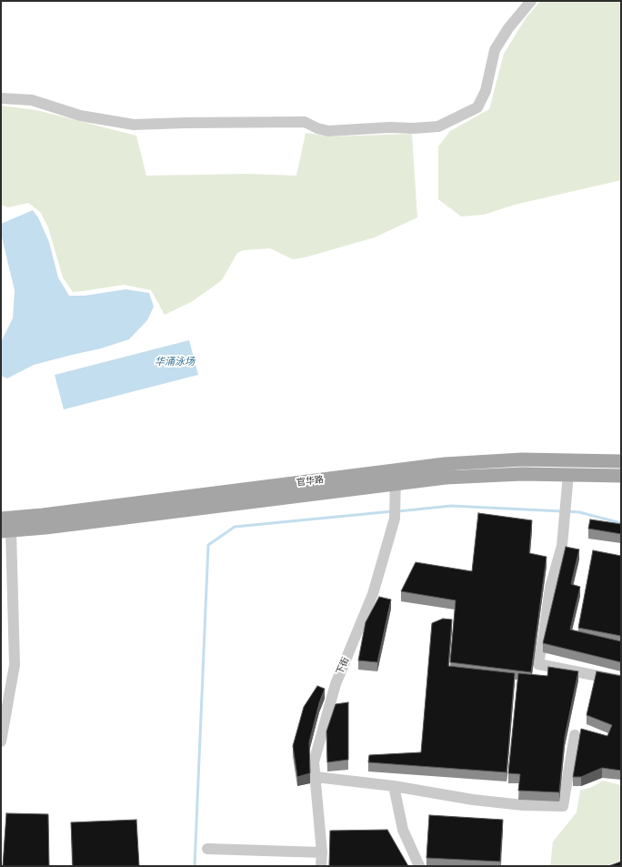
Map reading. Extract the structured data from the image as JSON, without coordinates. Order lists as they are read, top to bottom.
{
  "streets": {
    "main road": ["官华路"],
    "street": ["下街"]
  },
  "crossings": [
    ["官华路", "下街"]
  ],
  "water": ["华涌泳场"]
}
